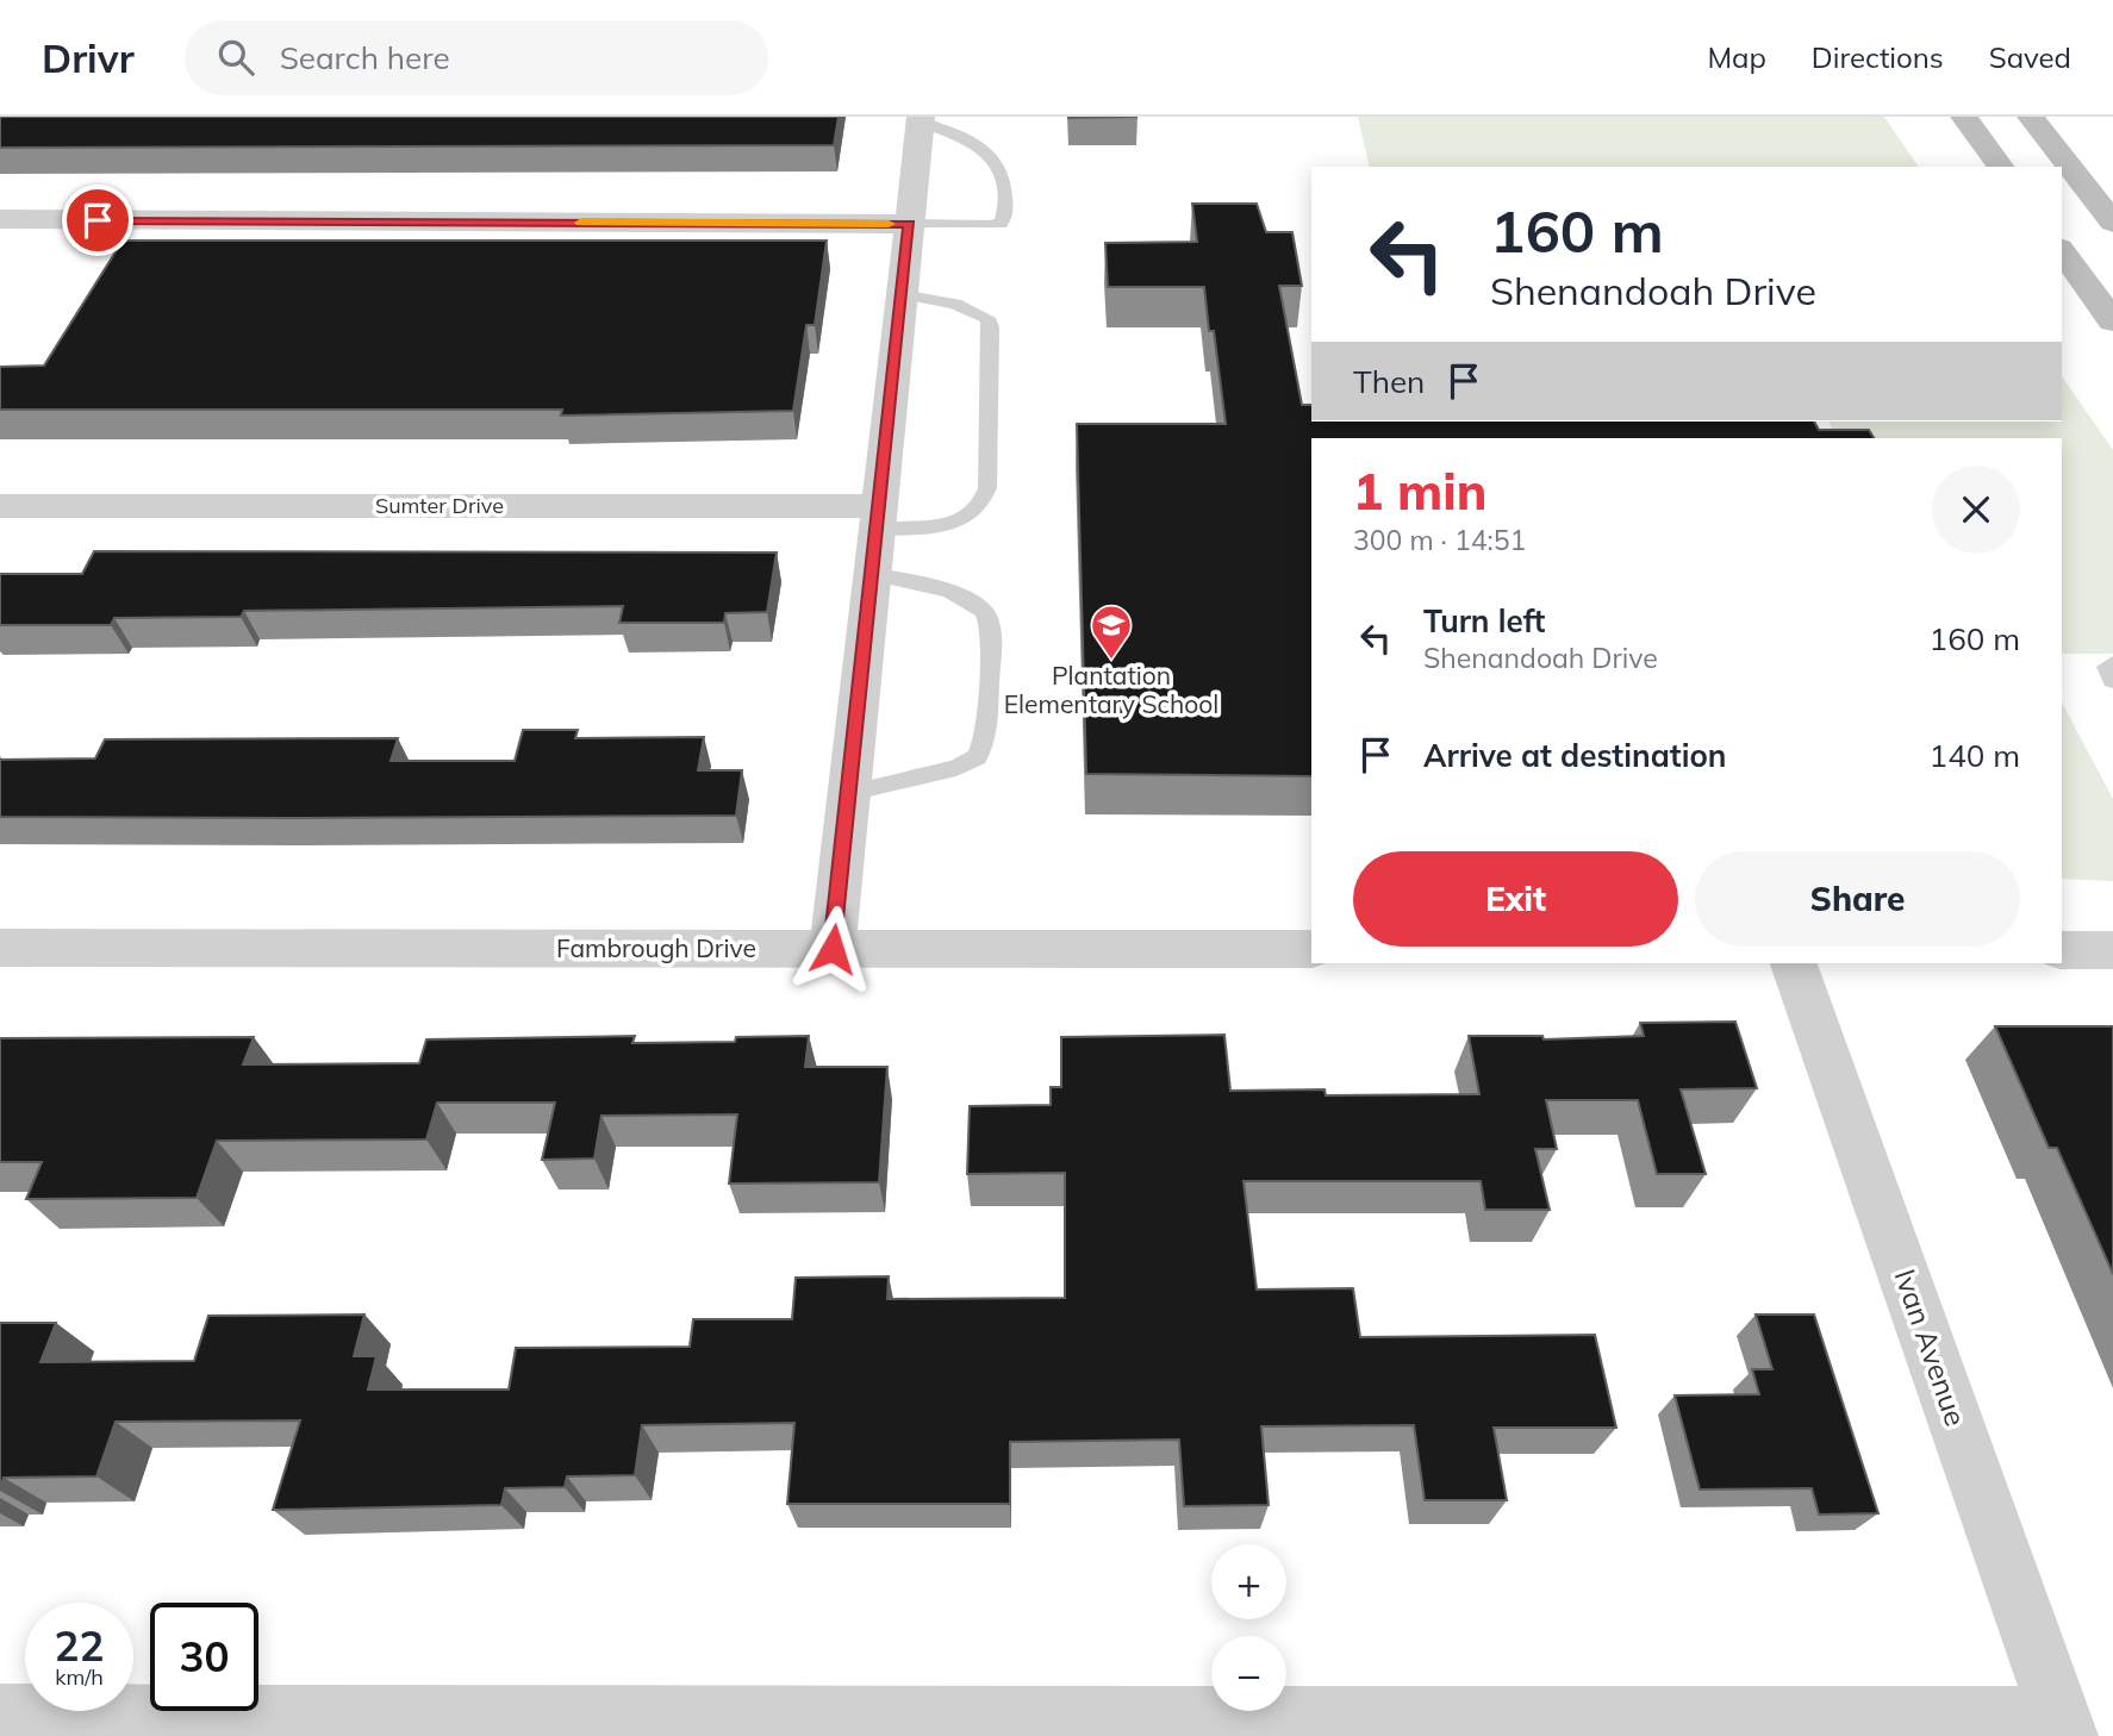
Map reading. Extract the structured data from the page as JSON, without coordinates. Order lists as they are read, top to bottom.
{
  "streets": {
    "street": ["Sumter Drive", "Fambrough Drive", "Ivan Avenue"]
  },
  "places": {
    "school or university": ["Plantation Elementary School"]
  },
  "page": {
    "header": "Drivr",
    "search": "Search here",
    "nav": ["Map", "Directions", "Saved"],
    "turn": ["160 m", "Shenandoah Drive"],
    "then": "Then",
    "heading": ["1 min", "300 m · 14:51"],
    "list": [
      {
        "name": "Turn left",
        "note": "Shenandoah Drive",
        "value": "160 m"
      },
      {
        "name": "Arrive at destination",
        "value": "140 m"
      }
    ],
    "buttons": ["Exit", "Share"],
    "map_buttons": ["+", "−"],
    "speed": "22 km/h",
    "limit": "30"
  }
}
